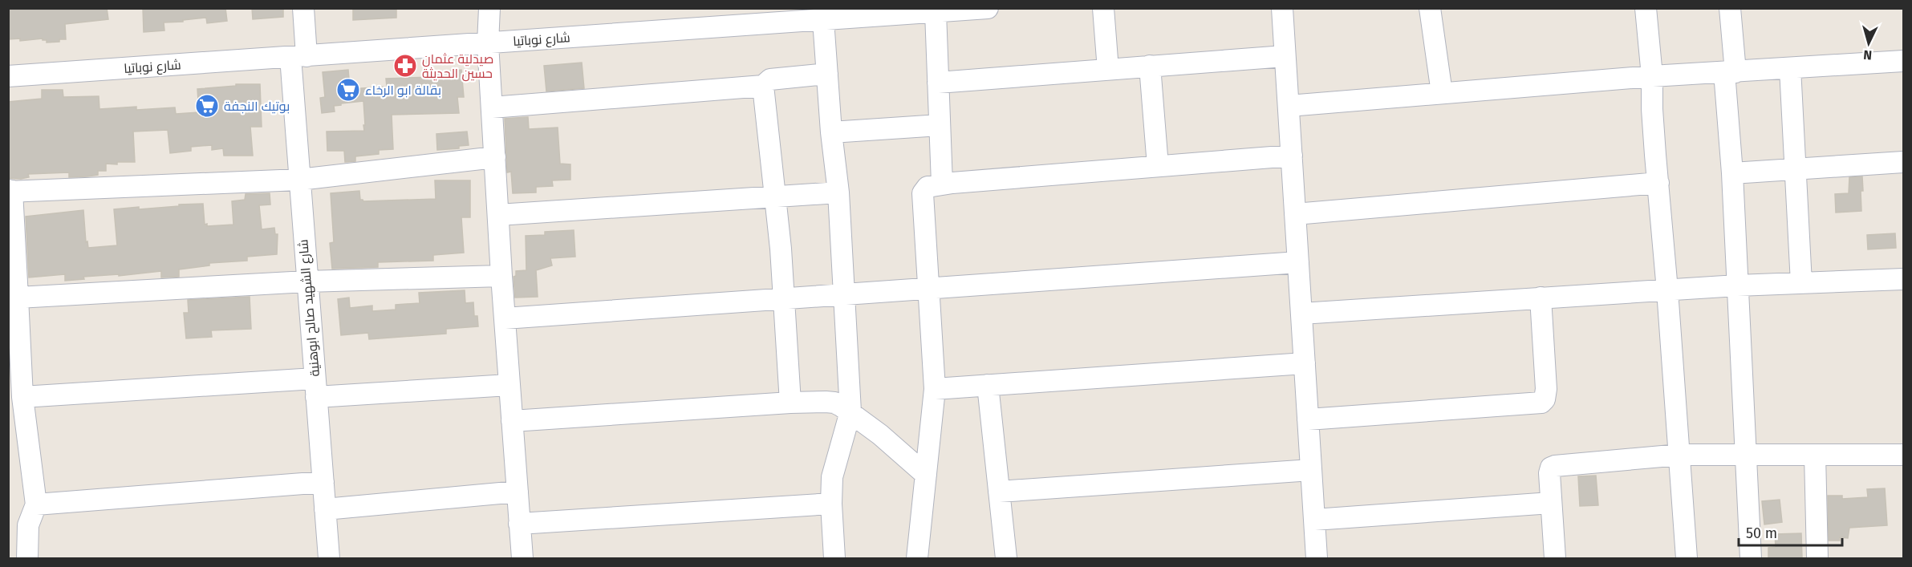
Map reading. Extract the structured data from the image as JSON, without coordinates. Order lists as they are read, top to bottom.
{
  "streets": {
    "street": ["شارع نوباتيا", "شارع الشهيد صالح ابوهنية"]
  },
  "crossings": [
    ["شارع نوباتيا", "شارع الشهيد صالح ابوهنية"]
  ],
  "places": {
    "pharmacy": ["صيدلية عثمان حسين الحديثة"],
    "supermarket": ["بقالة ابو الرخاء", "بوتيك النجفة"]
  },
  "scale_bar": "50 m",
  "north": "bottom"
}
